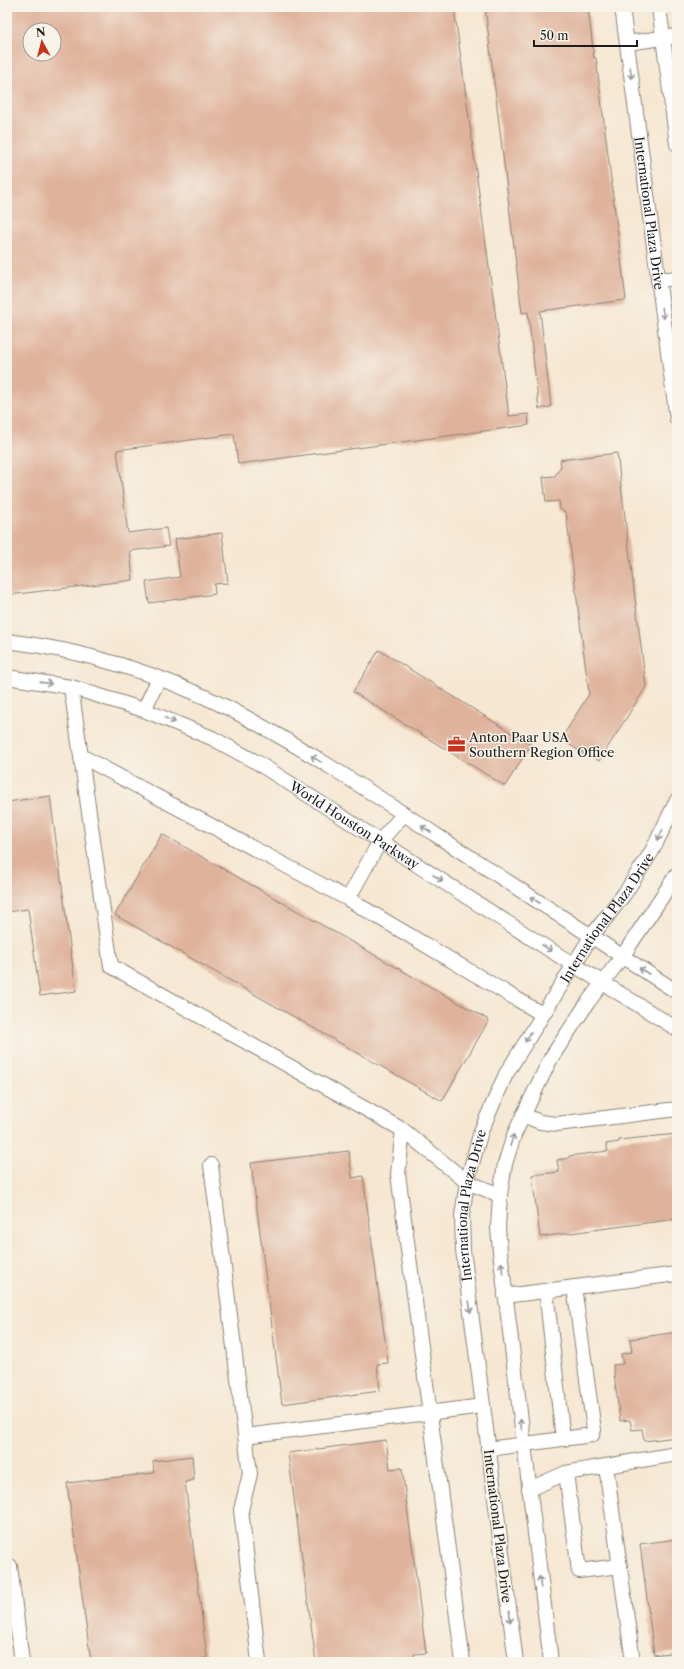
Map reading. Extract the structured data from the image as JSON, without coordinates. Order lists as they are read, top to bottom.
{
  "streets": {
    "street": ["International Plaza Drive", "World Houston Parkway"]
  },
  "crossings": [
    ["International Plaza Drive", "World Houston Parkway"]
  ],
  "places": {
    "office": ["Anton Paar USA Southern Region Office"]
  },
  "scale_bar": "50 m",
  "north": "top"
}
